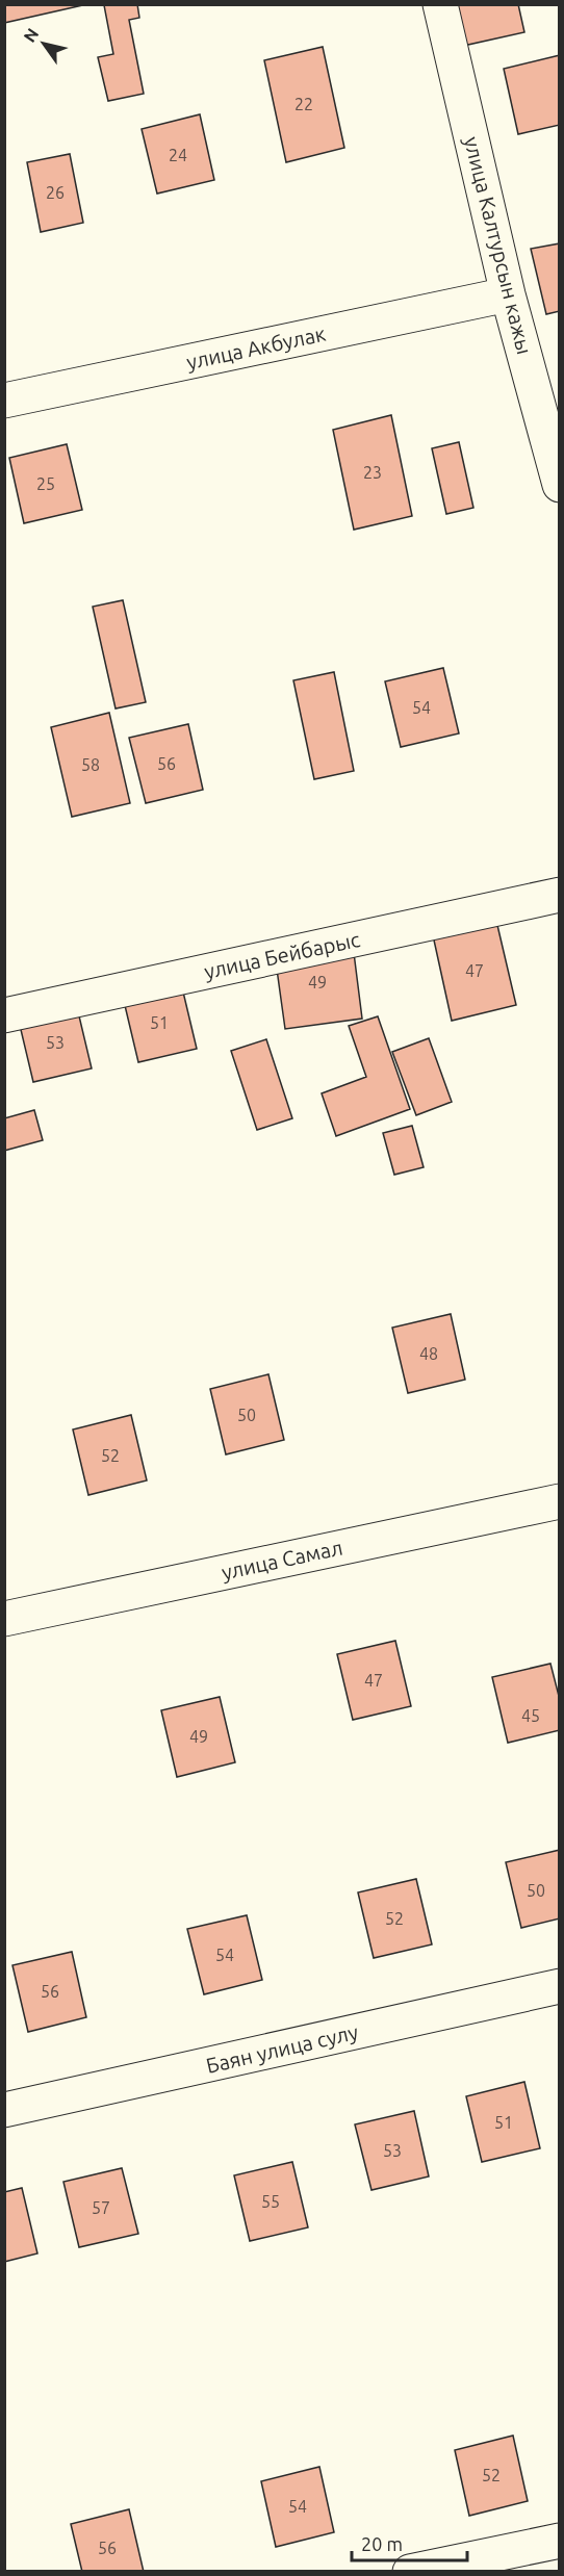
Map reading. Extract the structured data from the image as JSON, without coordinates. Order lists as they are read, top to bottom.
{
  "streets": {
    "street": [
      "улица Калтурсын кажы",
      "улица Акбулак",
      "улица Бейбарыс",
      "улица Самал",
      "Баян улица сулу"
    ]
  },
  "crossings": [
    ["улица Калтурсын кажы", "улица Акбулак"]
  ],
  "house_numbers": [
    "22",
    "24",
    "26",
    "23",
    "25",
    "54",
    "56",
    "58",
    "47",
    "49",
    "51",
    "53",
    "48",
    "50",
    "52",
    "47",
    "45",
    "49",
    "50",
    "52",
    "54",
    "56",
    "51",
    "53",
    "55",
    "57",
    "52",
    "54",
    "56"
  ],
  "scale_bar": "20 m",
  "north": "top left"
}
